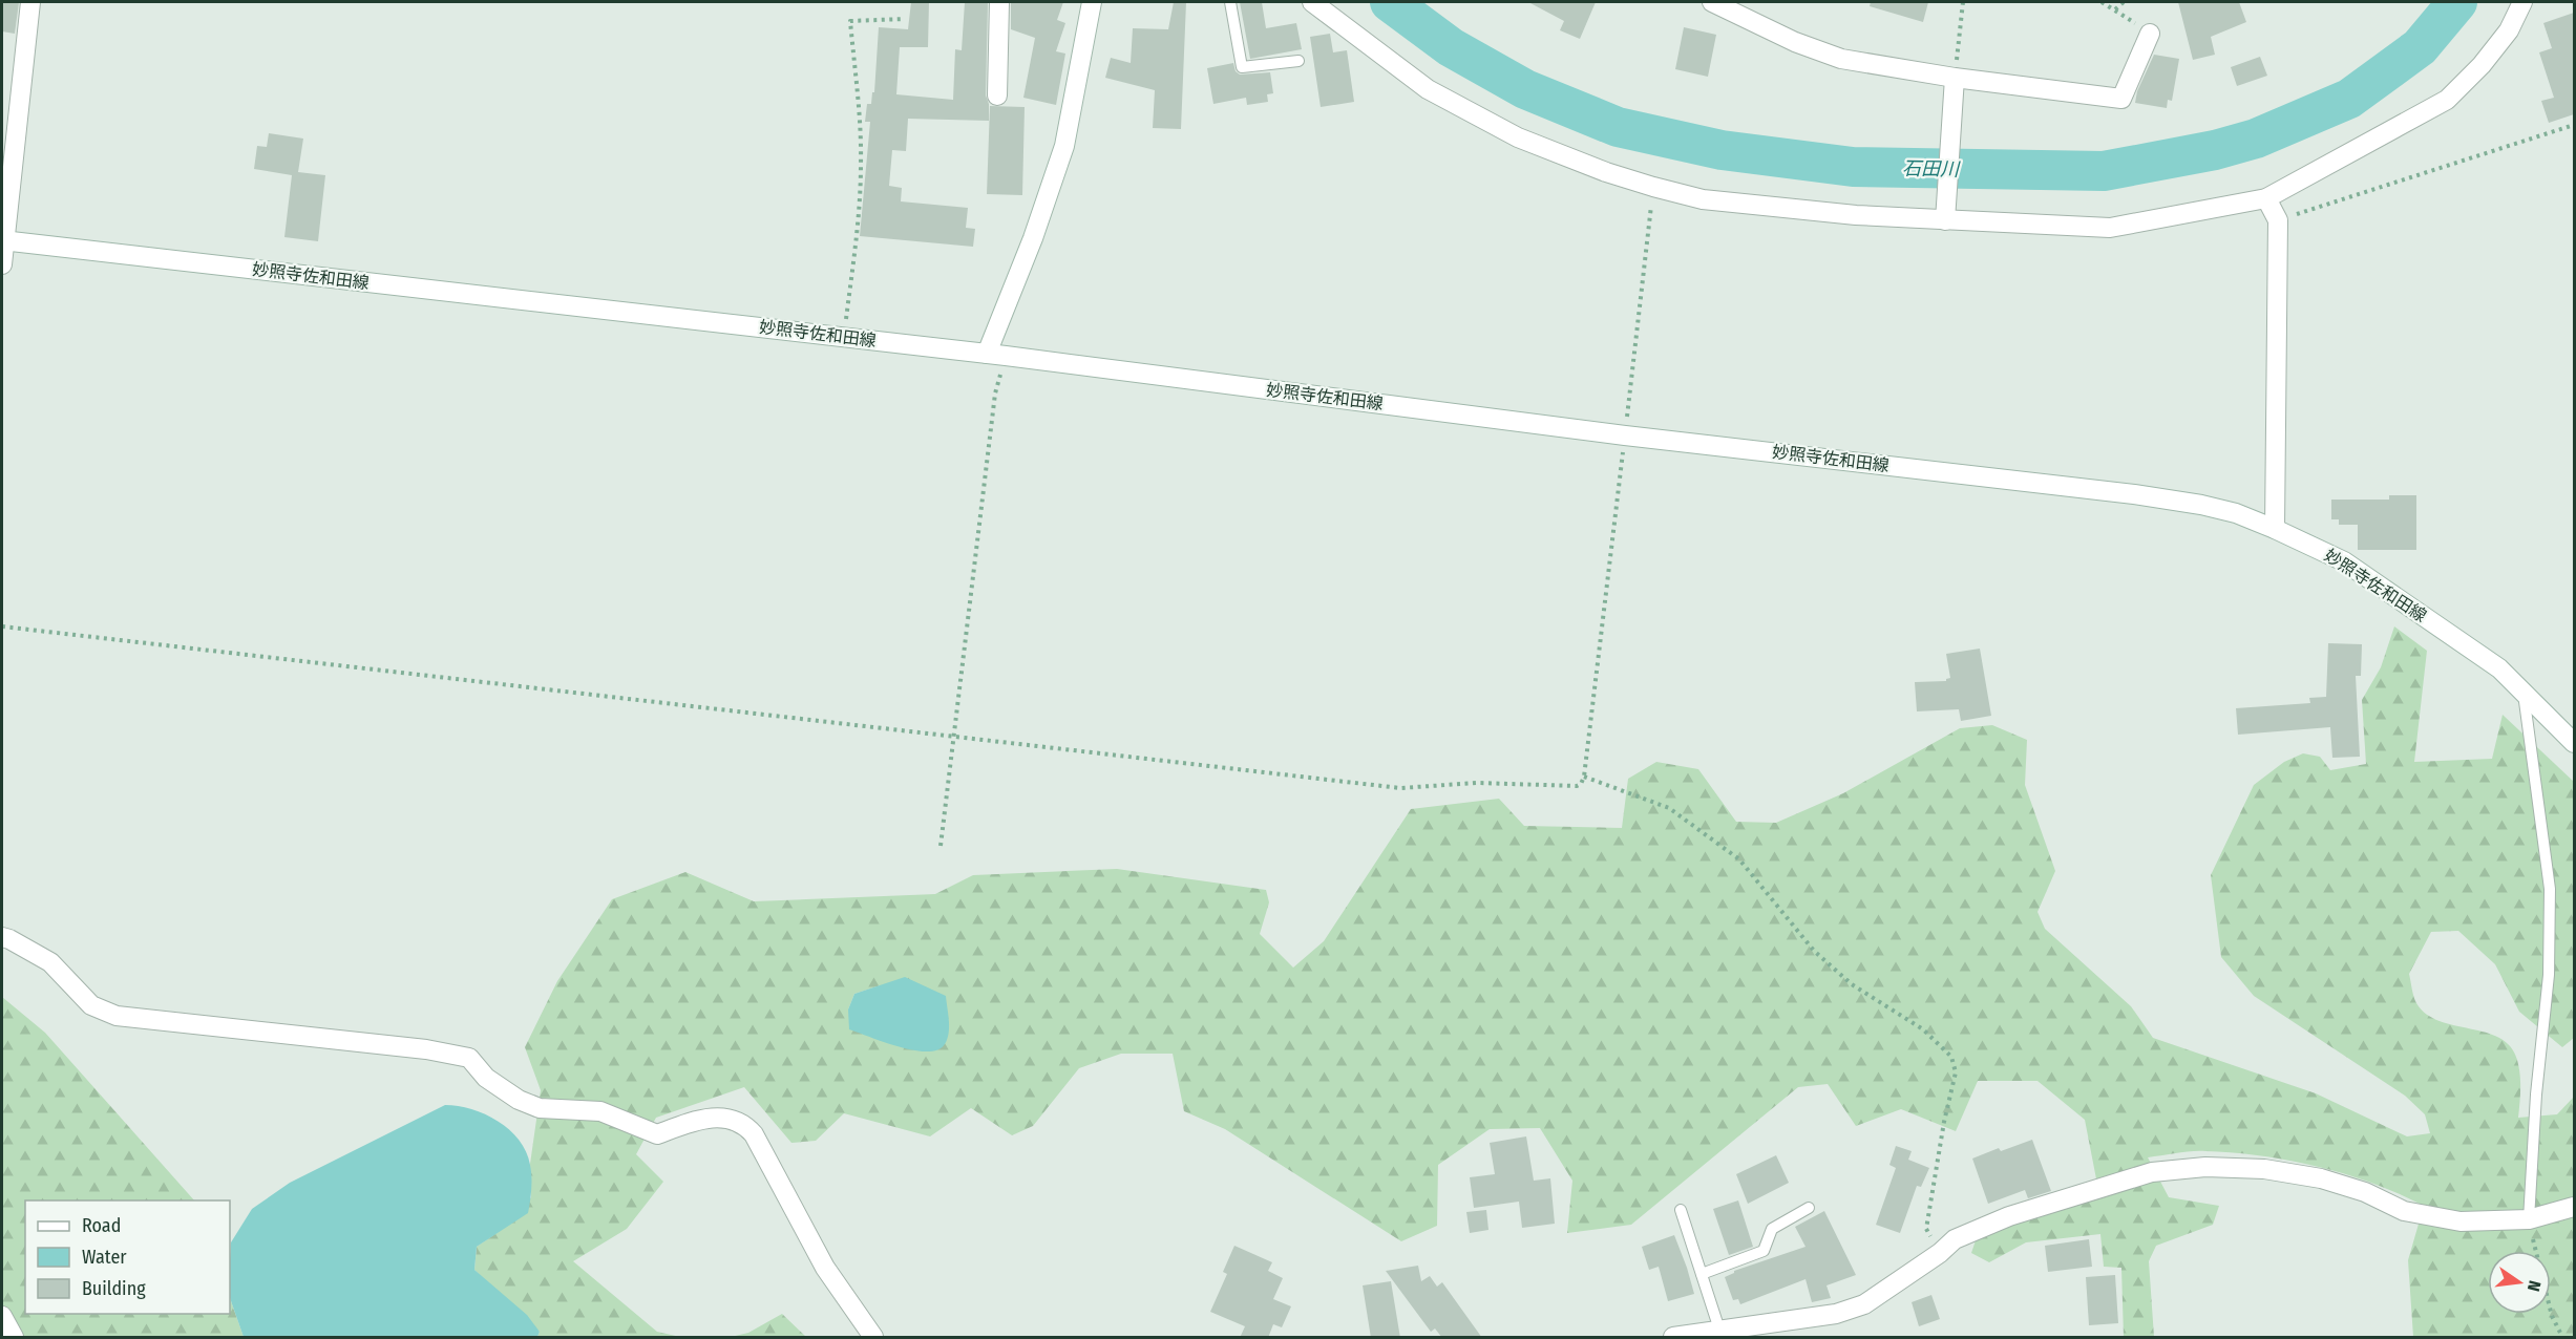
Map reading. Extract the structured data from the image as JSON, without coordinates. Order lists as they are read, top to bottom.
{
  "streets": {
    "street": ["妙照寺佐和田線"]
  },
  "water": ["石田川"],
  "legend": ["Road", "Water", "Building"],
  "north": "right"
}
